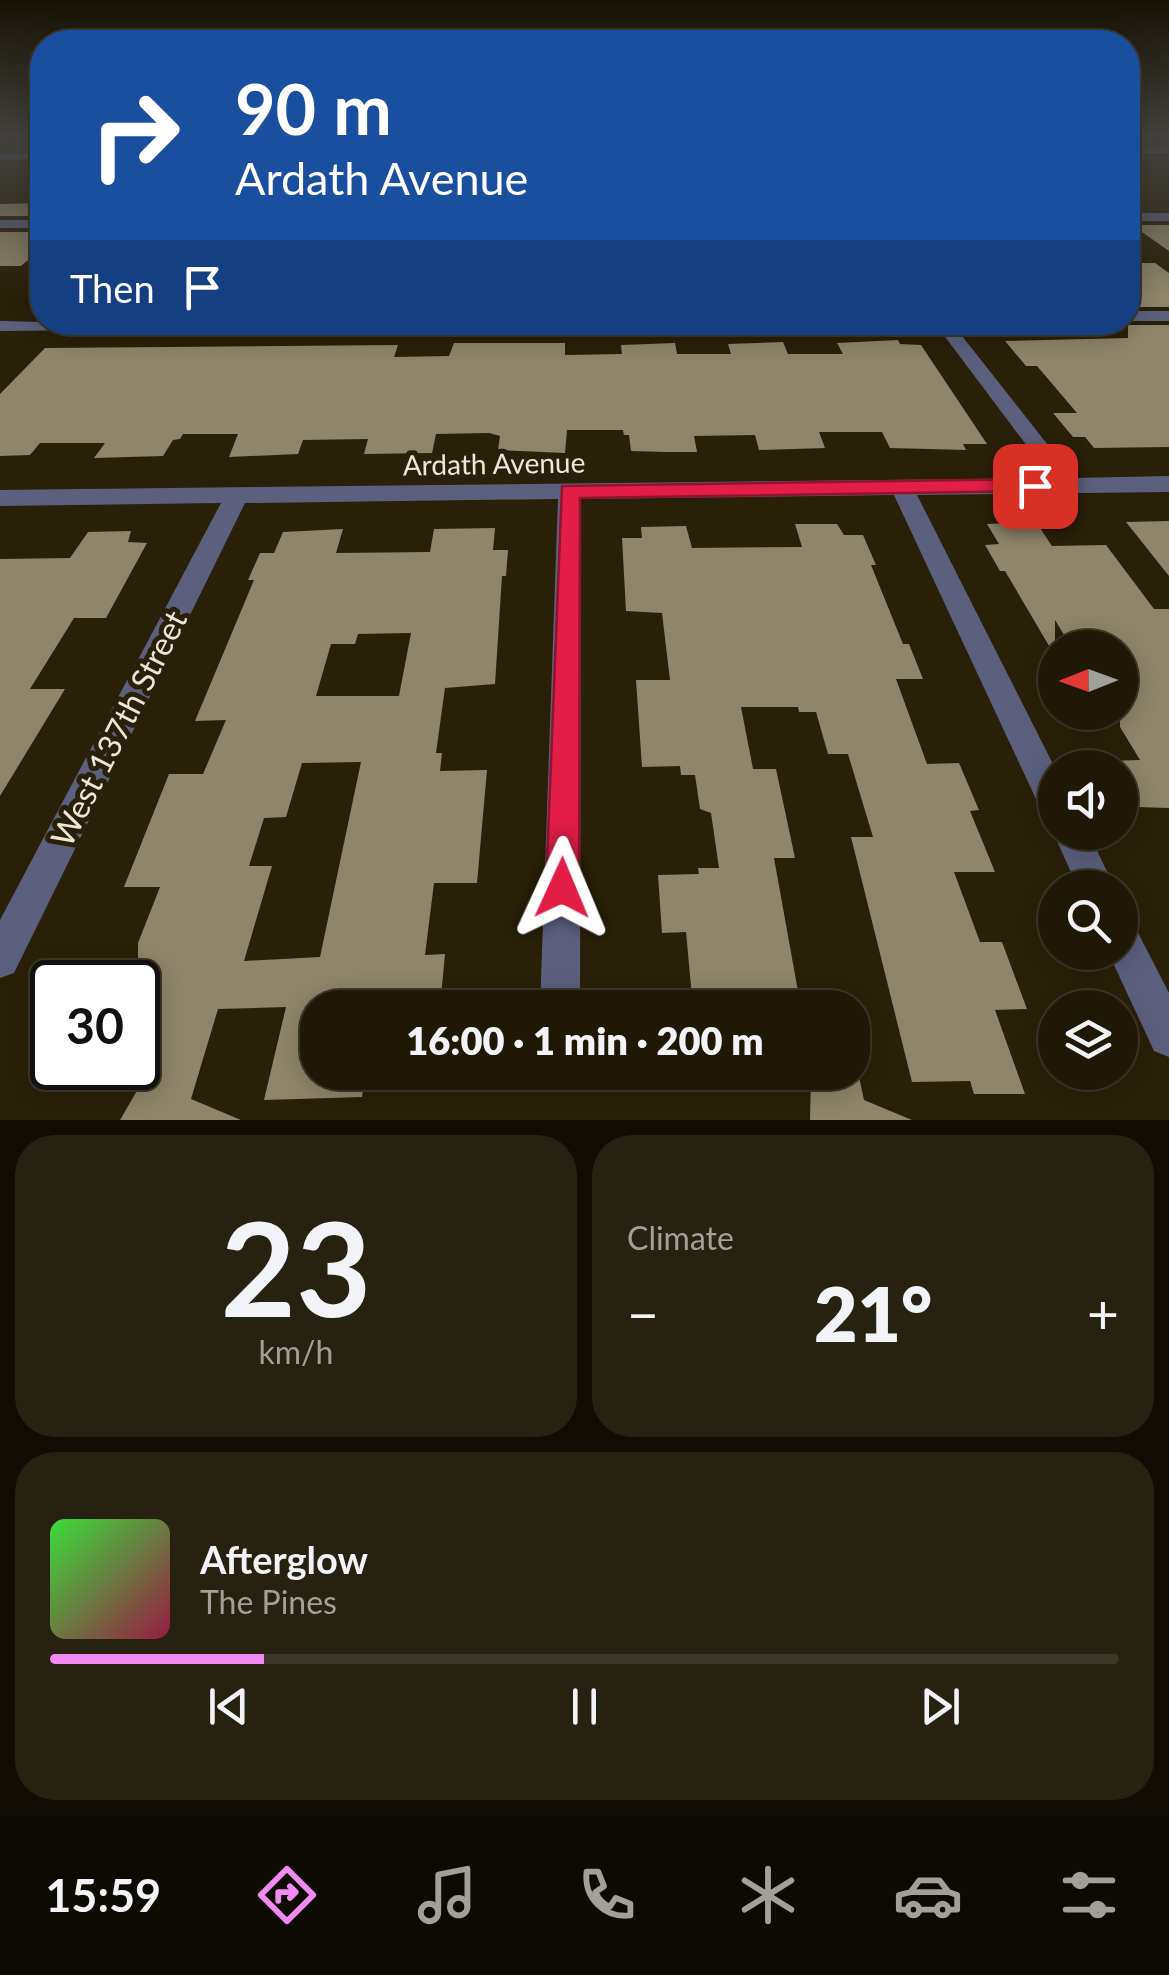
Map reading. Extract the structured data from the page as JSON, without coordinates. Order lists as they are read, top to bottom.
{
  "streets": {
    "street": ["Ardath Avenue", "West 137th Street"]
  },
  "crossings": [
    ["Ardath Avenue", "West 137th Street"]
  ],
  "north": "left",
  "page": {
    "turn": ["90 m", "Ardath Avenue"],
    "then": "Then",
    "limit": "30",
    "trip": "16:00 · 1 min · 200 m",
    "tile": [
      ["23", "km/h"],
      "Climate"
    ],
    "heat": ["−", "21°", "+"],
    "song": ["Afterglow", "The Pines"],
    "tabs": "15:59"
  }
}
